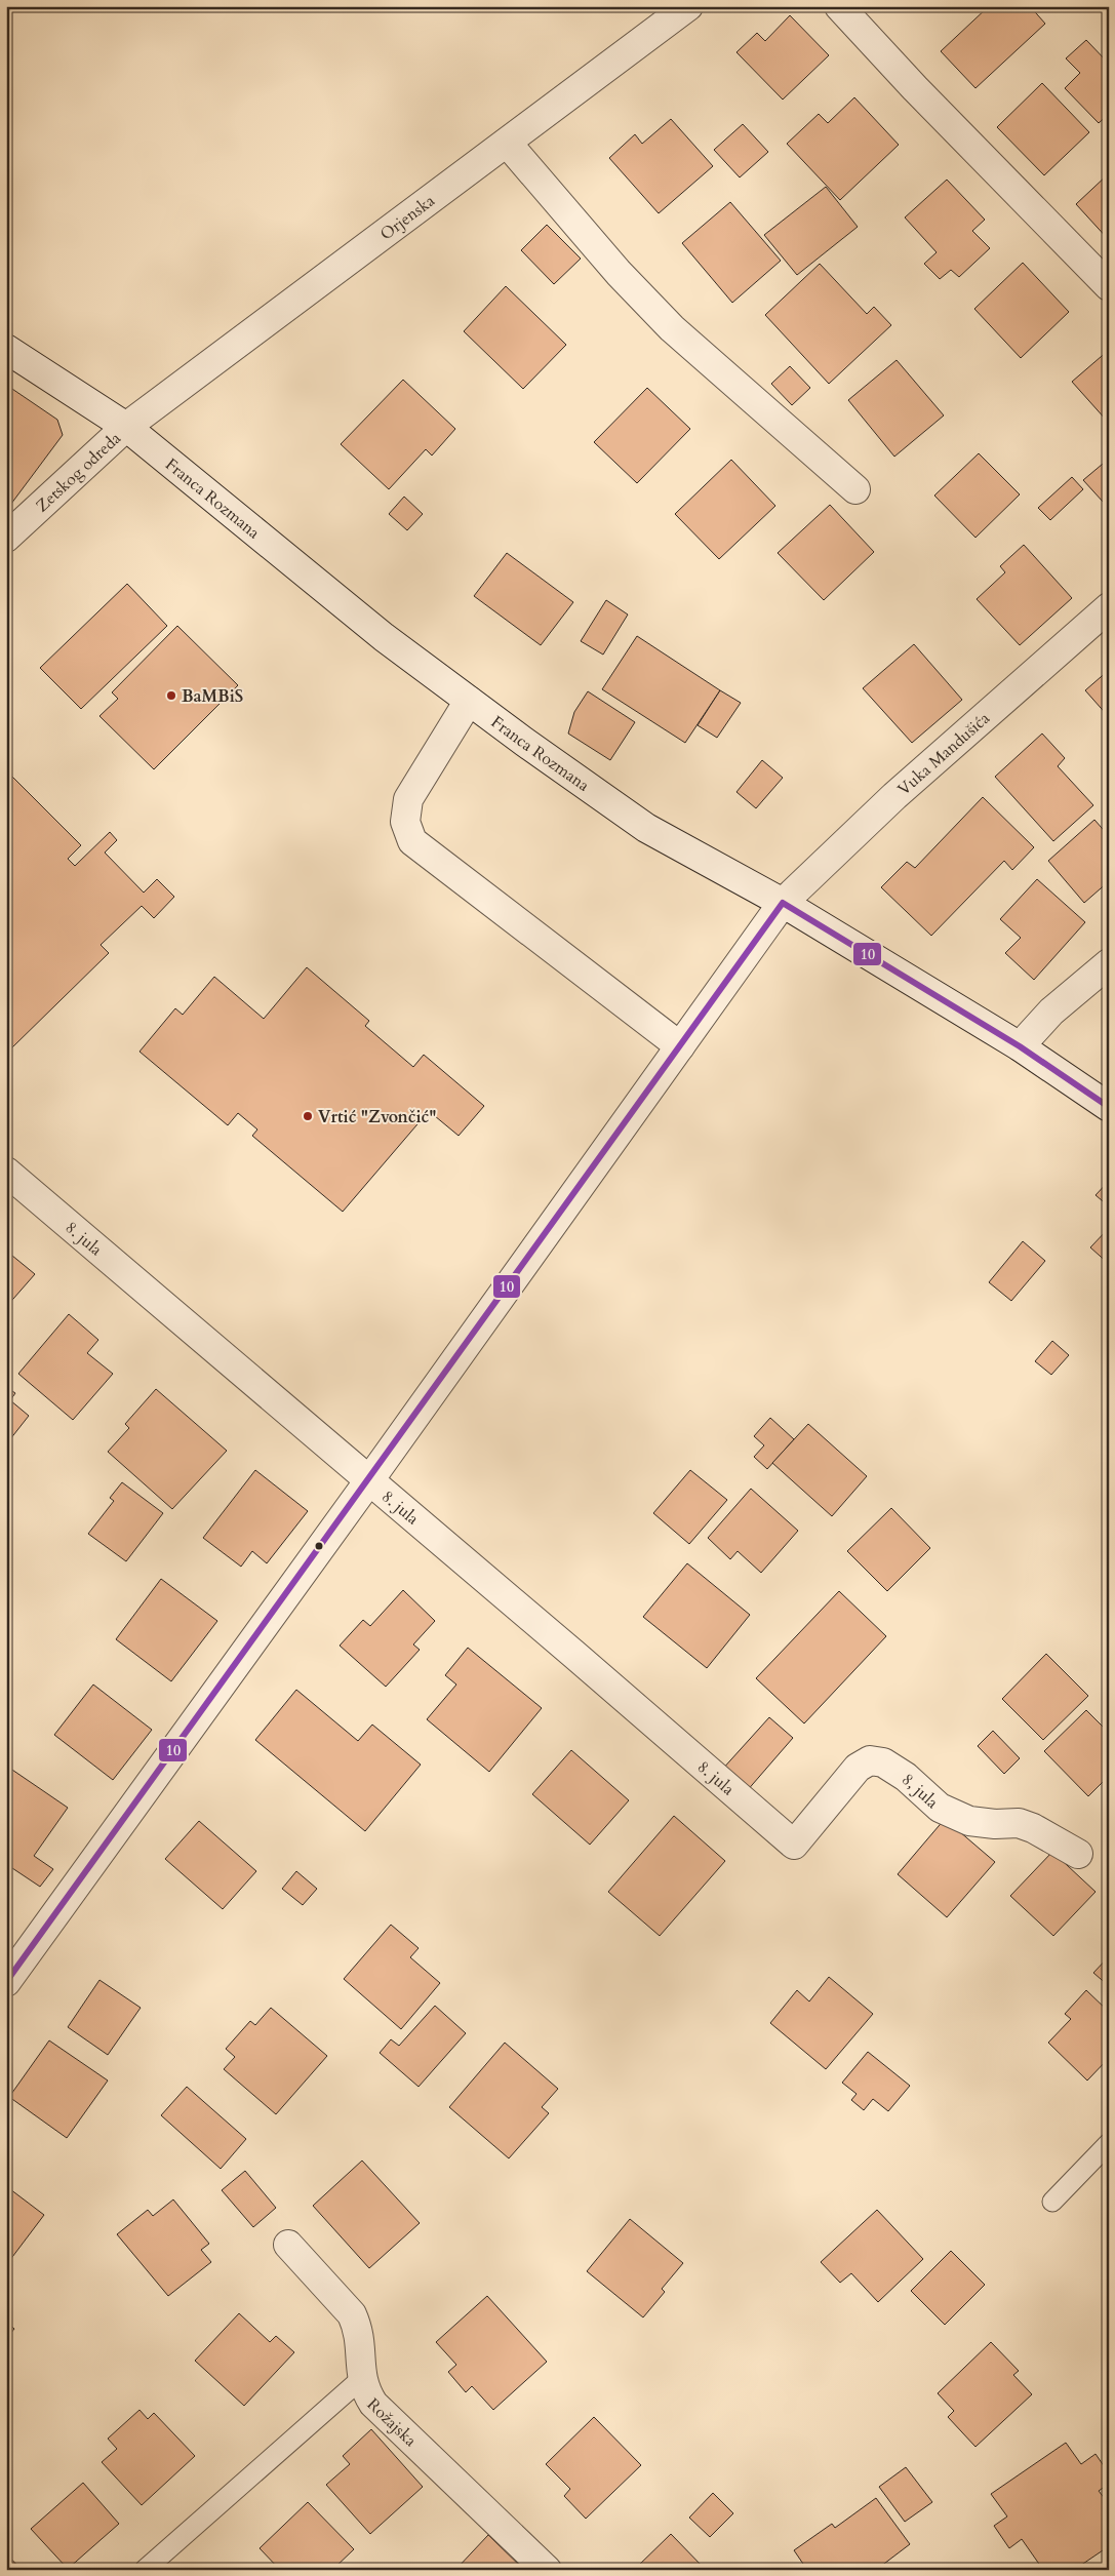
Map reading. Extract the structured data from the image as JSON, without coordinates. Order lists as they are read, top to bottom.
{
  "streets": {
    "street": [
      "Orjenska",
      "Zetskog odreda",
      "Franca Rozmana",
      "Vuka Mandušića",
      "8. jula",
      "8, jula",
      "Rožajska"
    ]
  },
  "crossings": [
    ["Orjenska", "Zetskog odreda"],
    ["Orjenska", "Franca Rozmana"],
    ["Zetskog odreda", "Franca Rozmana"],
    ["Franca Rozmana", "Vuka Mandušića"],
    ["Vuka Mandušića", "8. jula"],
    ["8. jula", "8, jula"]
  ],
  "places": ["BaMBiS", "Vrtić \"Zvončić\""],
  "lines": ["transit line 10"]
}
